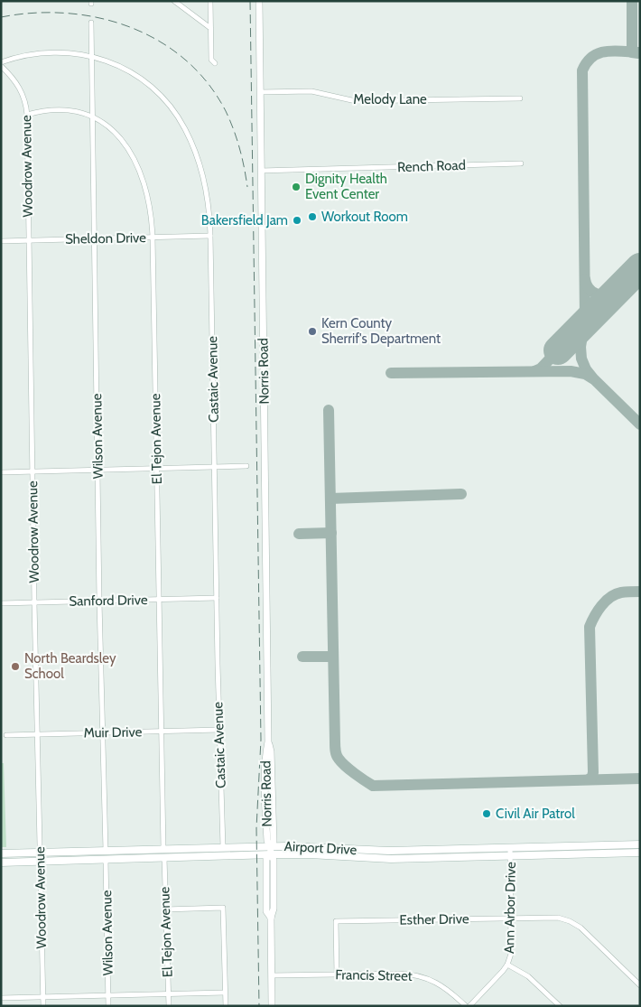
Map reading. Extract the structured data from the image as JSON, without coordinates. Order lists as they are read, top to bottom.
{
  "streets": {
    "main road": ["Airport Drive"],
    "street": [
      "Melody Lane",
      "Woodrow Avenue",
      "Rench Road",
      "Sheldon Drive",
      "Norris Road",
      "Castaic Avenue",
      "Wilson Avenue",
      "El Tejon Avenue",
      "Sanford Drive",
      "Muir Drive",
      "Ann Arbor Drive",
      "Esther Drive",
      "Francis Street"
    ]
  },
  "crossings": [
    ["Melody Lane", "Norris Road"],
    ["Woodrow Avenue", "Sheldon Drive"],
    ["Woodrow Avenue", "El Tejon Avenue"],
    ["Woodrow Avenue", "Sanford Drive"],
    ["Woodrow Avenue", "Muir Drive"],
    ["Woodrow Avenue", "Airport Drive"],
    ["Rench Road", "Norris Road"],
    ["Sheldon Drive", "Castaic Avenue"],
    ["Sheldon Drive", "Wilson Avenue"],
    ["Sheldon Drive", "El Tejon Avenue"],
    ["Norris Road", "Airport Drive"],
    ["Norris Road", "Francis Street"],
    ["Castaic Avenue", "Wilson Avenue"],
    ["Castaic Avenue", "Sanford Drive"],
    ["Castaic Avenue", "Muir Drive"],
    ["Castaic Avenue", "Airport Drive"],
    ["Wilson Avenue", "El Tejon Avenue"],
    ["Wilson Avenue", "Sanford Drive"],
    ["Wilson Avenue", "Muir Drive"],
    ["Wilson Avenue", "Airport Drive"],
    ["El Tejon Avenue", "Sanford Drive"],
    ["El Tejon Avenue", "Muir Drive"],
    ["El Tejon Avenue", "Airport Drive"],
    ["Airport Drive", "Ann Arbor Drive"],
    ["Ann Arbor Drive", "Esther Drive"],
    ["Esther Drive", "Francis Street"]
  ],
  "places": [
    "Dignity Health Event Center",
    "Workout Room",
    "Bakersfield Jam",
    "Kern County Sherrif's Department",
    "North Beardsley School",
    "Civil Air Patrol"
  ]
}
